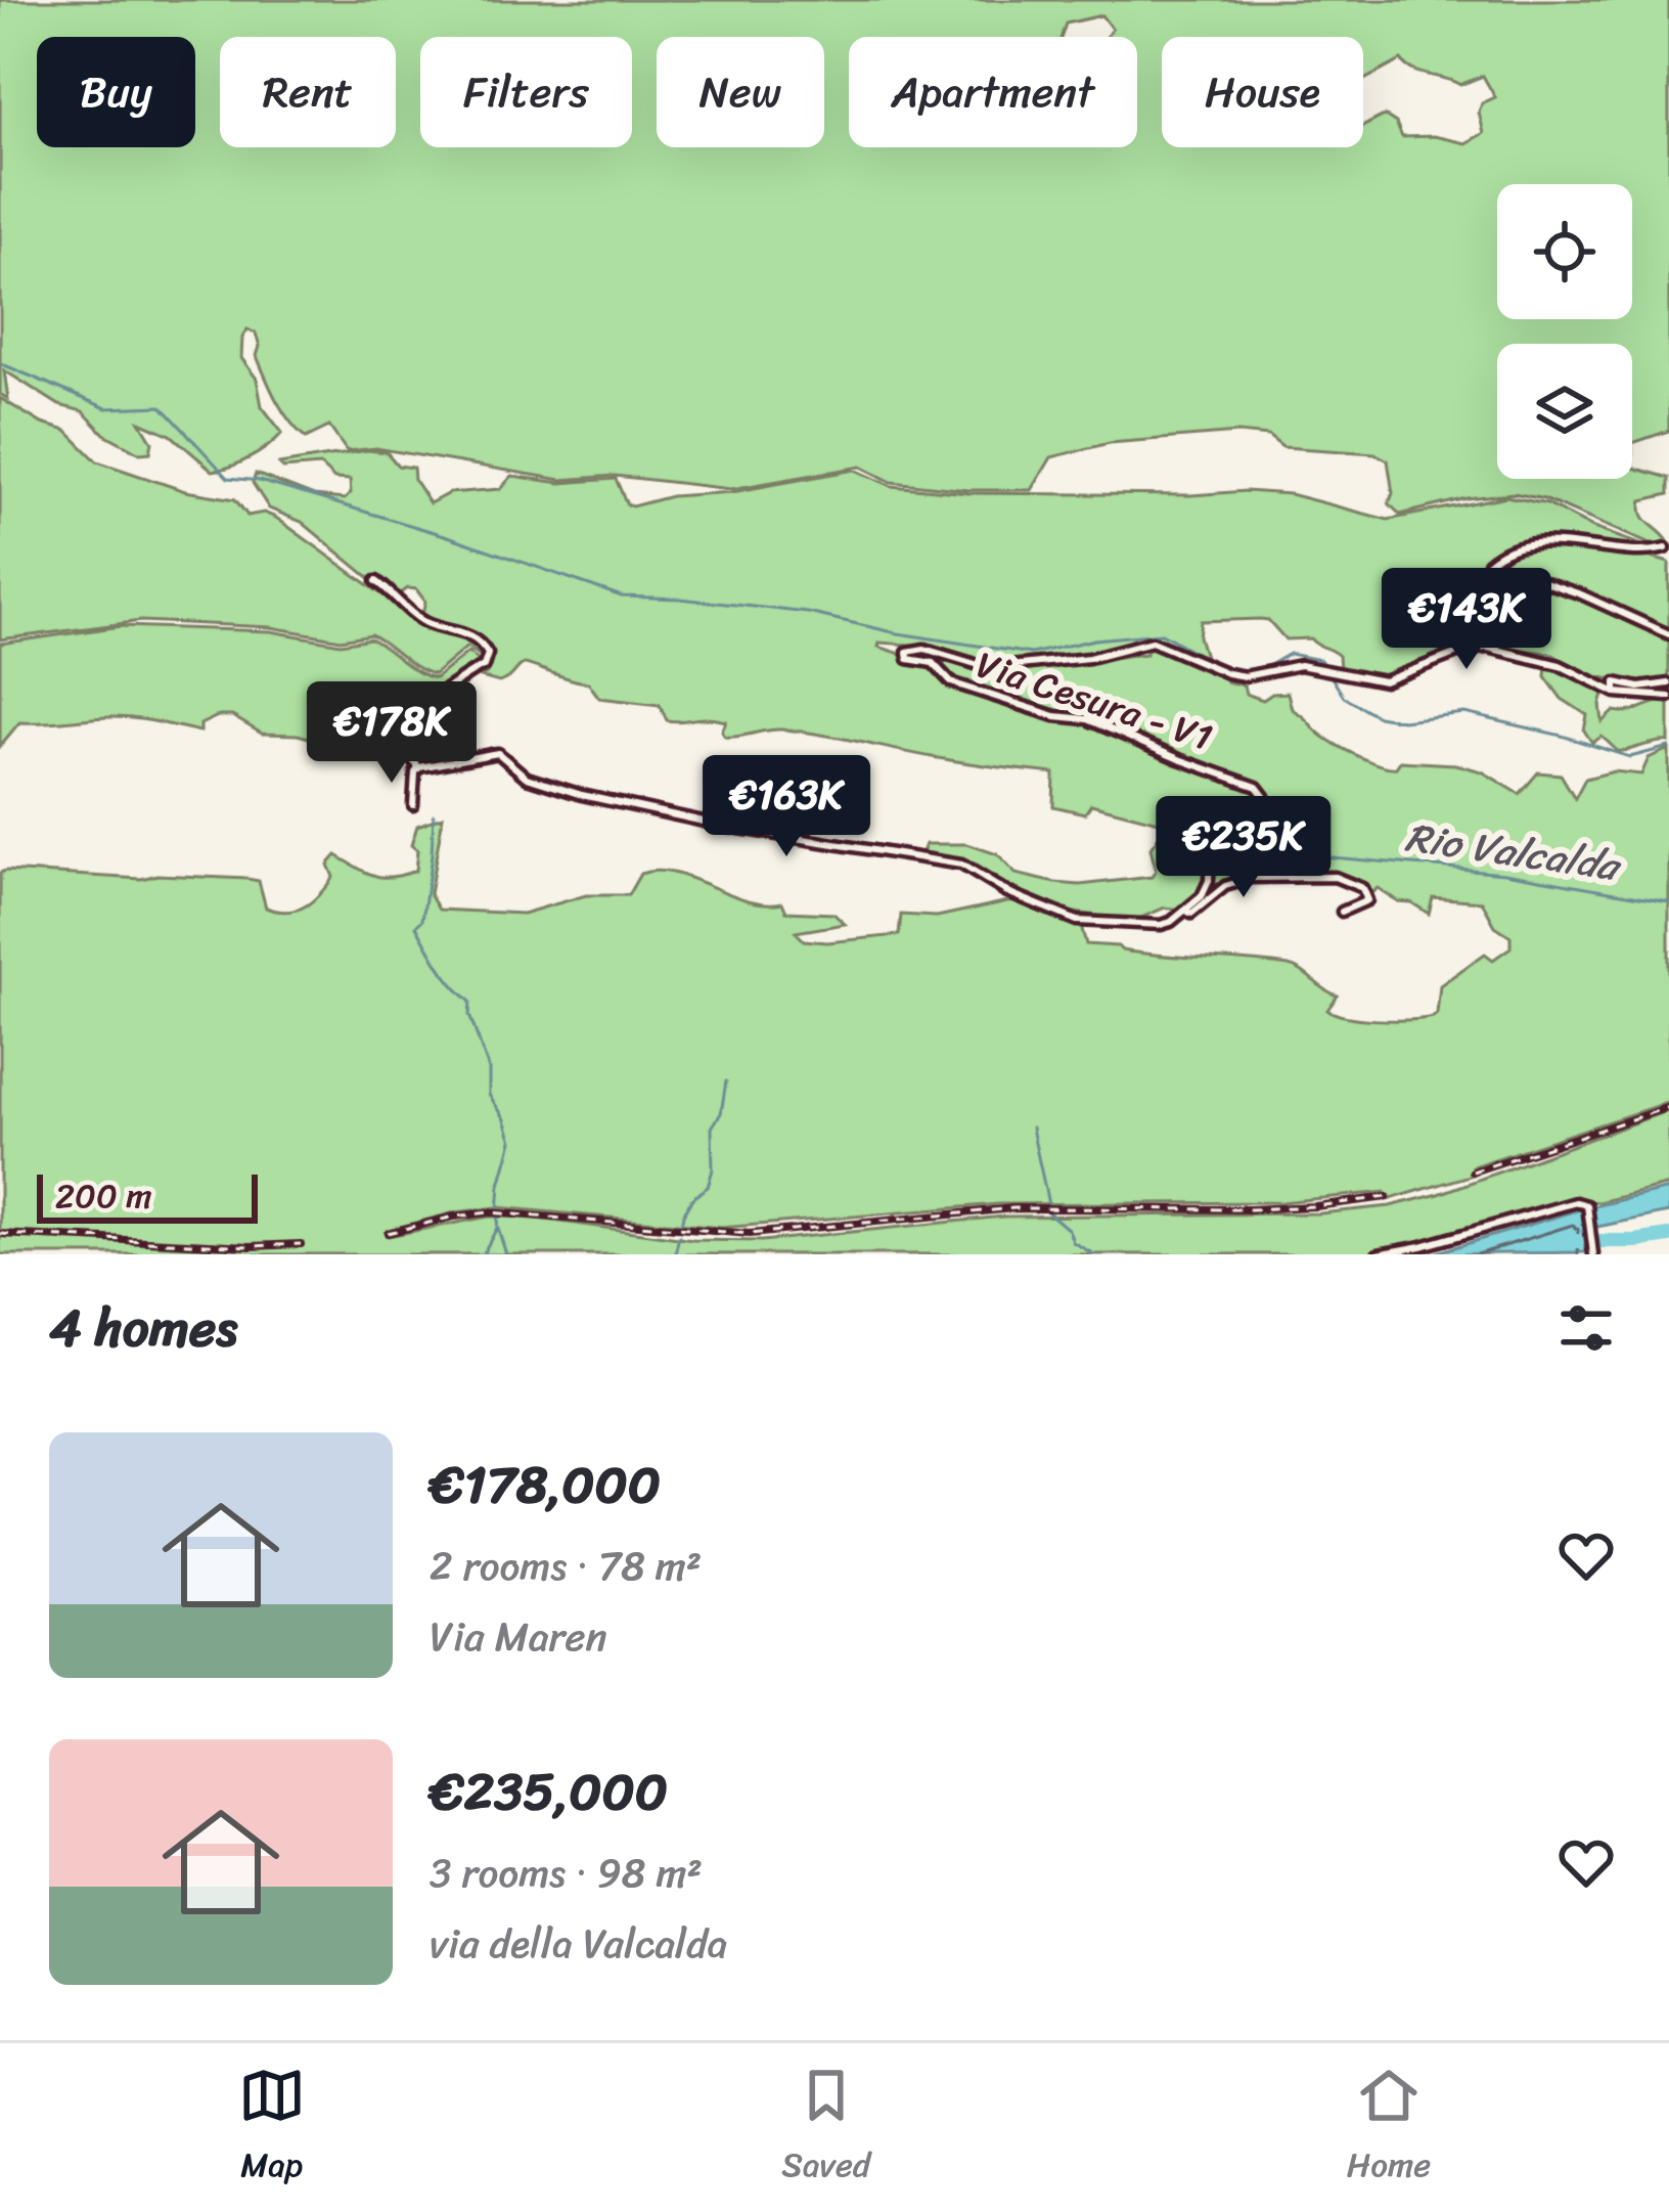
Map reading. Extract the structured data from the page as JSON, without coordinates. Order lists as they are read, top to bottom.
{
  "streets": {
    "street": ["Via Cesura - V1"]
  },
  "water": ["Rio Valcalda"],
  "scale_bar": "200 m",
  "page": {
    "chip": [
      "Buy",
      "Rent",
      "Filters",
      "New",
      "Apartment",
      "House"
    ],
    "price": [
      "€143K",
      "€178K",
      "€163K",
      "€235K"
    ],
    "scale": "200 m",
    "heading": "4 homes",
    "list": [
      {
        "name": "€178,000",
        "note": "2 rooms · 78 m² · Via Maren"
      },
      {
        "name": "€235,000",
        "note": "3 rooms · 98 m² · via della Valcalda"
      }
    ],
    "tabs": ["Map", "Saved", "Home"]
  }
}
